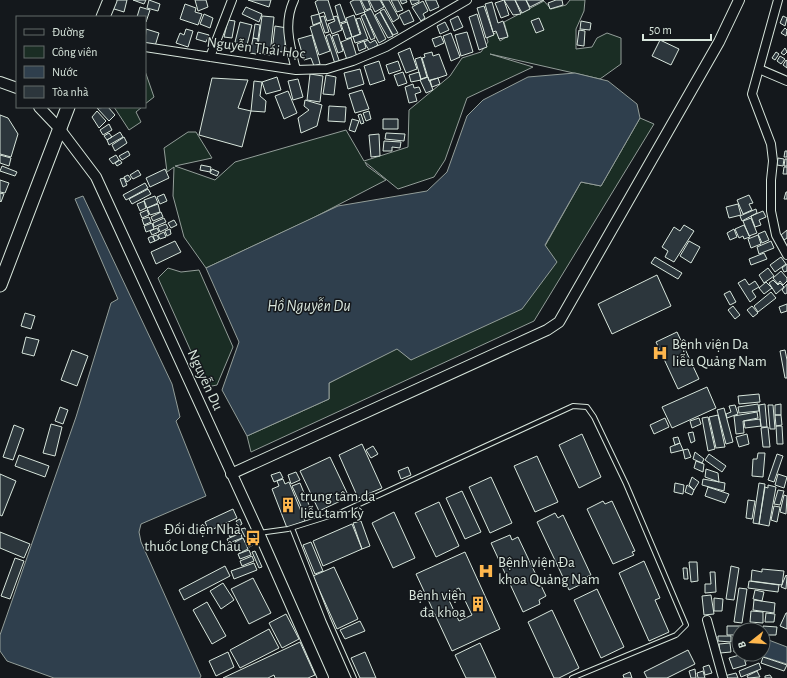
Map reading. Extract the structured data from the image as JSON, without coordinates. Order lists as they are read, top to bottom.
{
  "streets": {
    "street": ["Nguyễn Thái Học", "Nguyễn Du"]
  },
  "water": ["Hồ Nguyễn Du"],
  "places": {
    "hospital": ["Bệnh viện Da liễu Quảng Nam", "Bệnh viện Đa khoa Quảng Nam"],
    "building": ["trung tâm da liễu tam kỳ", "Bệnh viện đa khoa"],
    "bus stop": ["Đối diện Nhà thuốc Long Châu"]
  },
  "legend": [
    "Đường",
    "Công viên",
    "Nước",
    "Tòa nhà"
  ],
  "scale_bar": "50 m",
  "north": "left"
}
